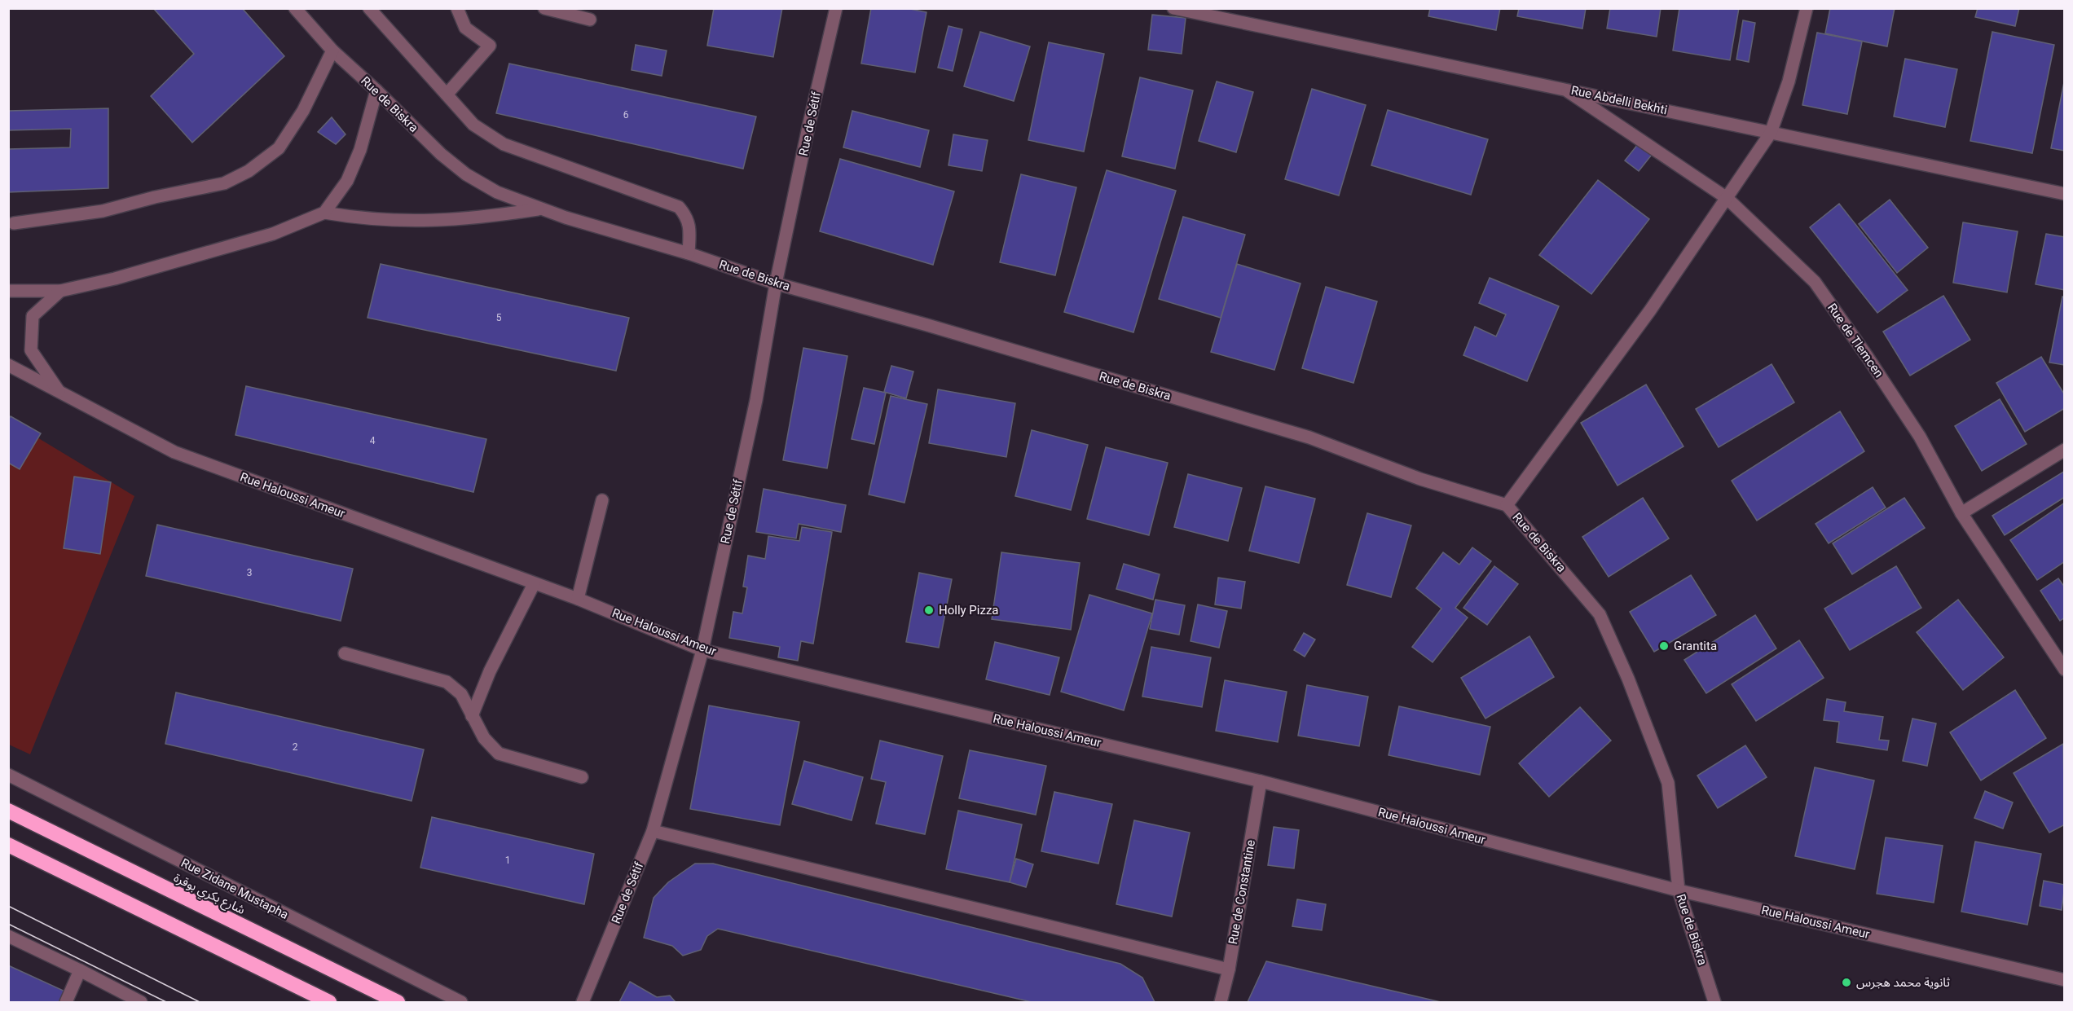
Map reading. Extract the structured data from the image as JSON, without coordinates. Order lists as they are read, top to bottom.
{
  "streets": {
    "highway": ["شارع بكري بوقرة"],
    "street": [
      "Rue Abdelli Bekhti",
      "Rue de Biskra",
      "Rue de Sétif",
      "Rue de Tlemcen",
      "Rue Haloussi Ameur",
      "Rue Zidane Mustapha",
      "Rue de Constantine"
    ]
  },
  "crossings": [
    ["Rue Abdelli Bekhti", "Rue de Tlemcen"],
    ["Rue de Biskra", "Rue de Sétif"],
    ["Rue de Biskra", "Rue Haloussi Ameur"],
    ["Rue de Sétif", "Rue Haloussi Ameur"],
    ["Rue Haloussi Ameur", "Rue de Constantine"]
  ],
  "places": ["Holly Pizza", "Grantita", "ثانوية محمد هجرس"],
  "house_numbers": [
    "6",
    "5",
    "4",
    "3",
    "2",
    "1"
  ]
}
